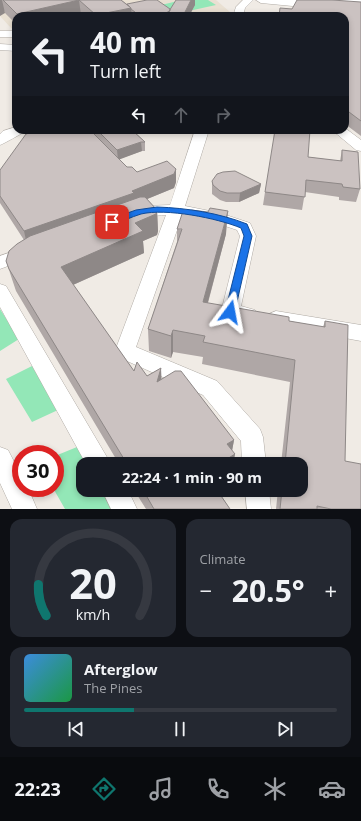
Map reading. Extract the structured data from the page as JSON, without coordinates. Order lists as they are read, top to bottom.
{
  "page": {
    "turn": ["40 m", "Turn left"],
    "limit": "30",
    "trip": "22:24 · 1 min · 90 m",
    "tile": "Climate",
    "heat": ["−", "20.5°", "+"],
    "song": ["Afterglow", "The Pines"],
    "tabs": "22:23",
    "gauge": ["20", "km/h"]
  }
}
